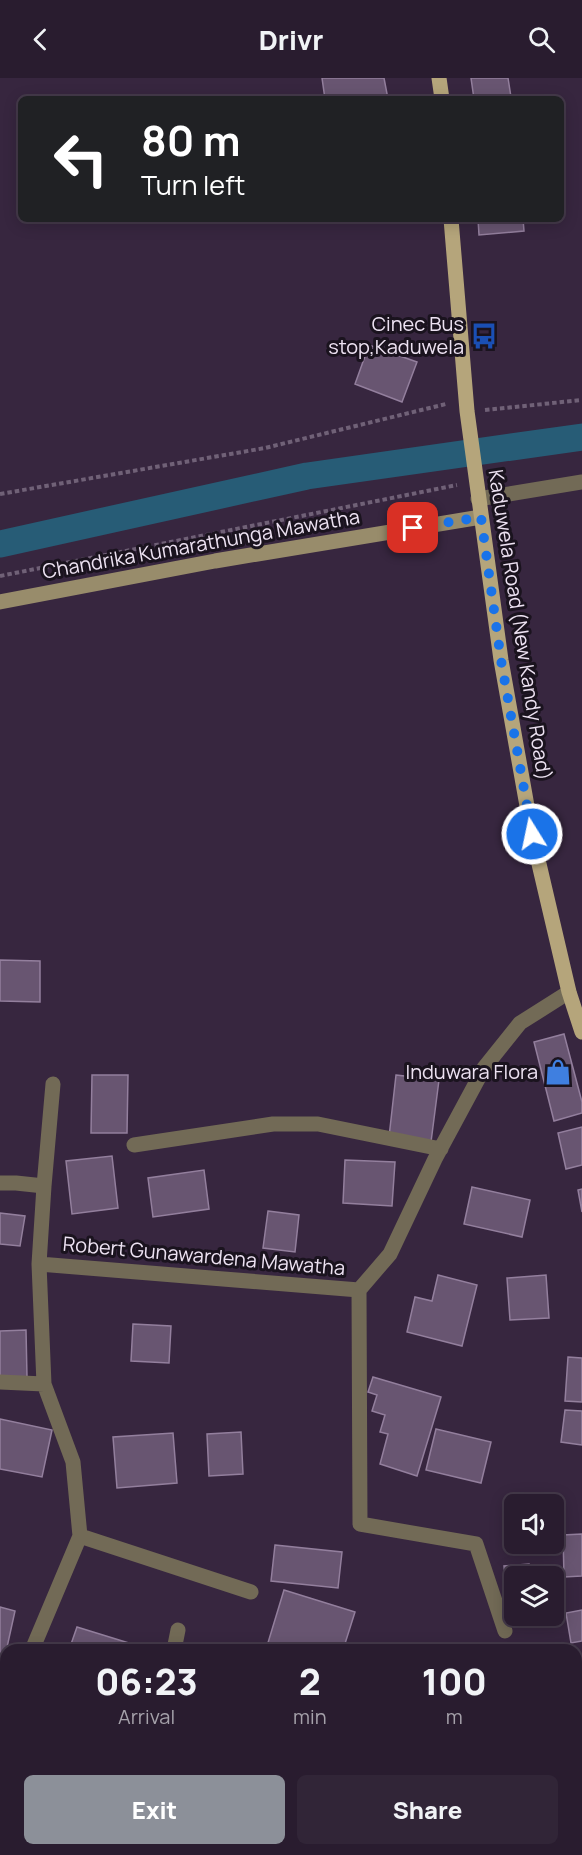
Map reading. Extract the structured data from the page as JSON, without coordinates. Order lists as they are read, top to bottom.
{
  "streets": {
    "main road": ["Chandrika Kumarathunga Mawatha", "Kaduwela Road (New Kandy Road)"],
    "street": ["Robert Gunawardena Mawatha"]
  },
  "crossings": [
    ["Chandrika Kumarathunga Mawatha", "Kaduwela Road (New Kandy Road)"],
    ["Kaduwela Road (New Kandy Road)", "Robert Gunawardena Mawatha"]
  ],
  "places": {
    "bus stop": ["Cinec Bus stop,Kaduwela"],
    "shop": ["Induwara Flora"]
  },
  "page": {
    "header": "Drivr",
    "turn": ["80 m", "Turn left"],
    "eta": [
      "06:23",
      "Arrival",
      "2",
      "min",
      "100",
      "m"
    ],
    "buttons": ["Exit", "Share"]
  }
}
